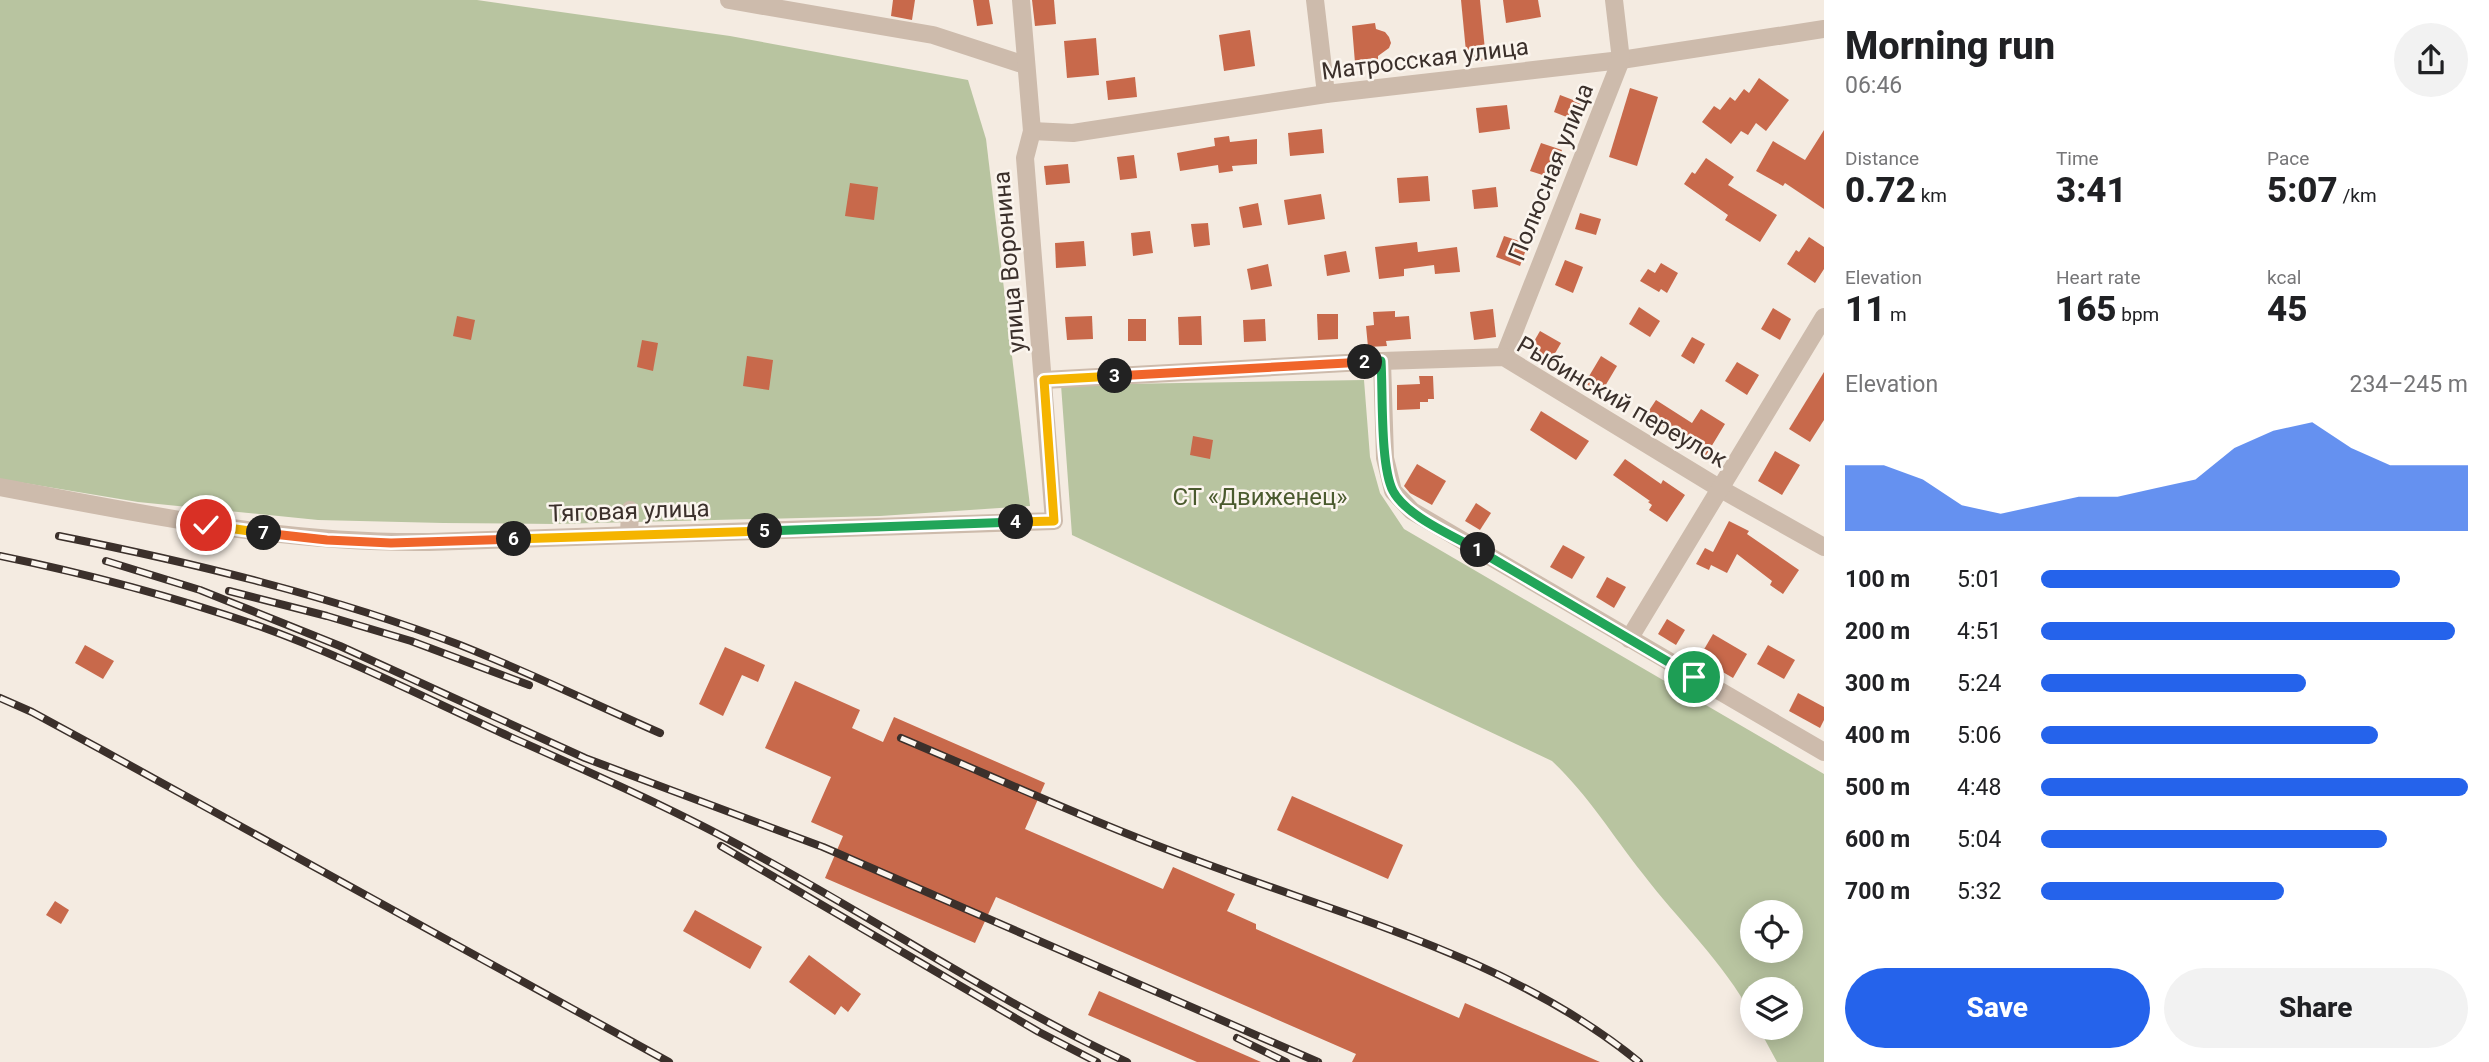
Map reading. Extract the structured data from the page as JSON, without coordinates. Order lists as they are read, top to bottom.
{
  "streets": {
    "street": [
      "Матросская улица",
      "Полюсная улица",
      "улица Воронина",
      "Рыбинский переулок",
      "Тяговая улица"
    ]
  },
  "crossings": [
    ["Матросская улица", "Полюсная улица"],
    ["Матросская улица", "улица Воронина"],
    ["Полюсная улица", "Рыбинский переулок"],
    ["улица Воронина", "Рыбинский переулок"],
    ["улица Воронина", "Тяговая улица"]
  ],
  "parks": ["СТ «Движенец»"],
  "page": {
    "heading": ["Morning run", "06:46"],
    "stats": [
      ["Distance", "0.72 km"],
      ["Time", "3:41"],
      ["Pace", "5:07 /km"],
      ["Elevation", "11 m"],
      ["Heart rate", "165 bpm"],
      ["kcal", "45"]
    ],
    "pins": [
      "2",
      "3",
      "4",
      "5",
      "7",
      "6",
      "1"
    ],
    "chart": ["Elevation", "234–245 m"],
    "list": [
      {
        "name": "100 m",
        "note": "5:01"
      },
      {
        "name": "200 m",
        "note": "4:51"
      },
      {
        "name": "300 m",
        "note": "5:24"
      },
      {
        "name": "400 m",
        "note": "5:06"
      },
      {
        "name": "500 m",
        "note": "4:48"
      },
      {
        "name": "600 m",
        "note": "5:04"
      },
      {
        "name": "700 m",
        "note": "5:32"
      }
    ],
    "buttons": ["Save", "Share"]
  }
}
